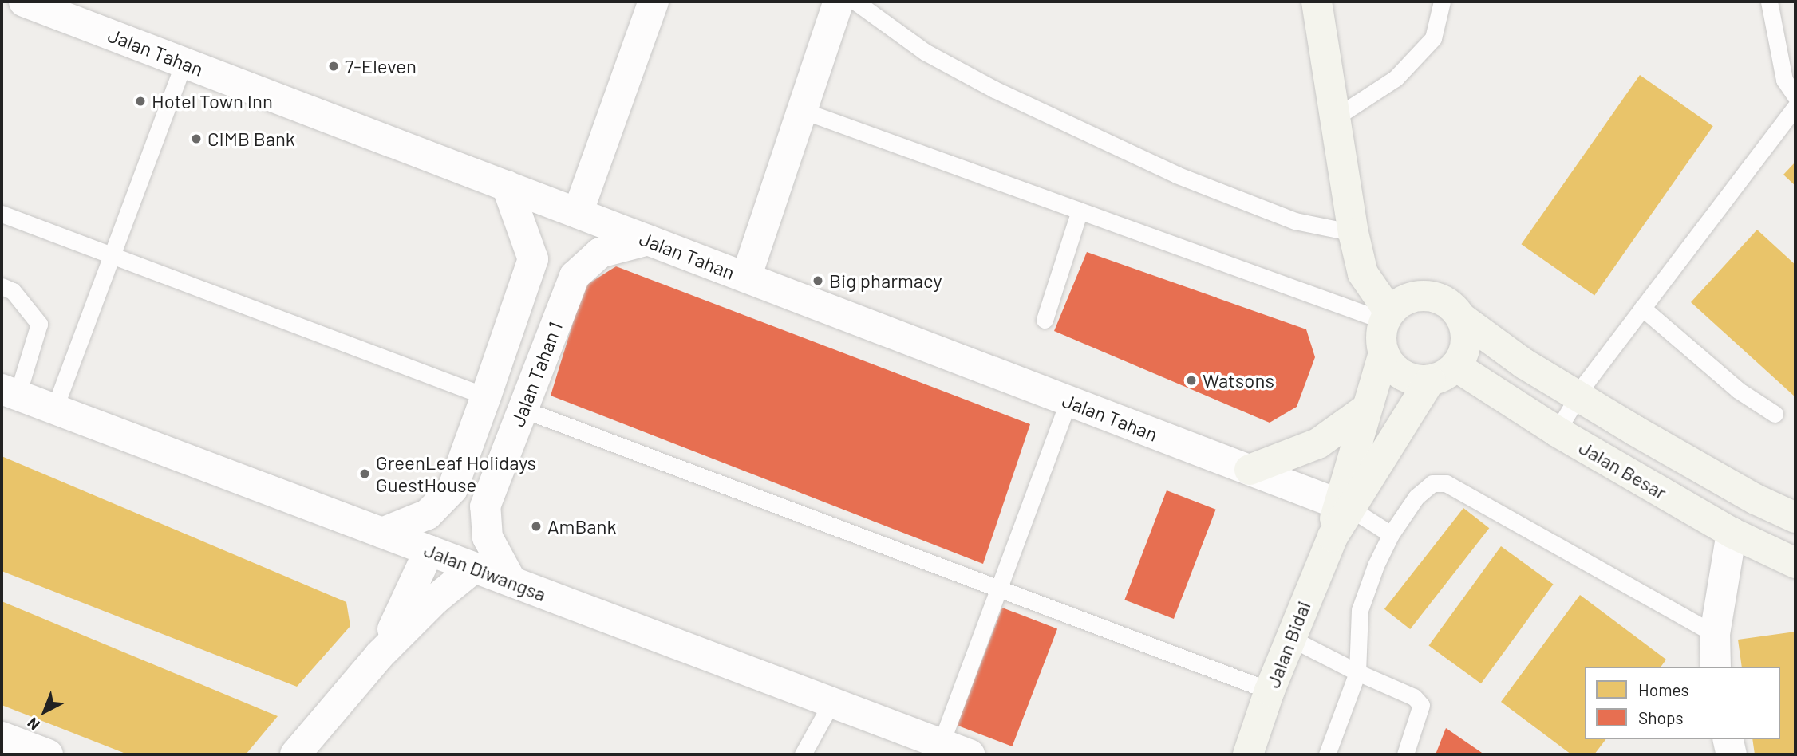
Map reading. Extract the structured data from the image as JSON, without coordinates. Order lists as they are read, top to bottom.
{
  "streets": {
    "street": [
      "Jalan Tahan",
      "Jalan Tahan 1",
      "Jalan Besar",
      "Jalan Diwangsa",
      "Jalan Bidai"
    ]
  },
  "crossings": [
    ["Jalan Tahan", "Jalan Tahan 1"],
    ["Jalan Tahan", "Jalan Bidai"],
    ["Jalan Tahan 1", "Jalan Diwangsa"]
  ],
  "places": [
    "7-Eleven",
    "Hotel Town Inn",
    "CIMB Bank",
    "Big pharmacy",
    "Watsons",
    "GreenLeaf Holidays GuestHouse",
    "AmBank"
  ],
  "legend": ["Homes", "Shops"],
  "north": "bottom left"
}
